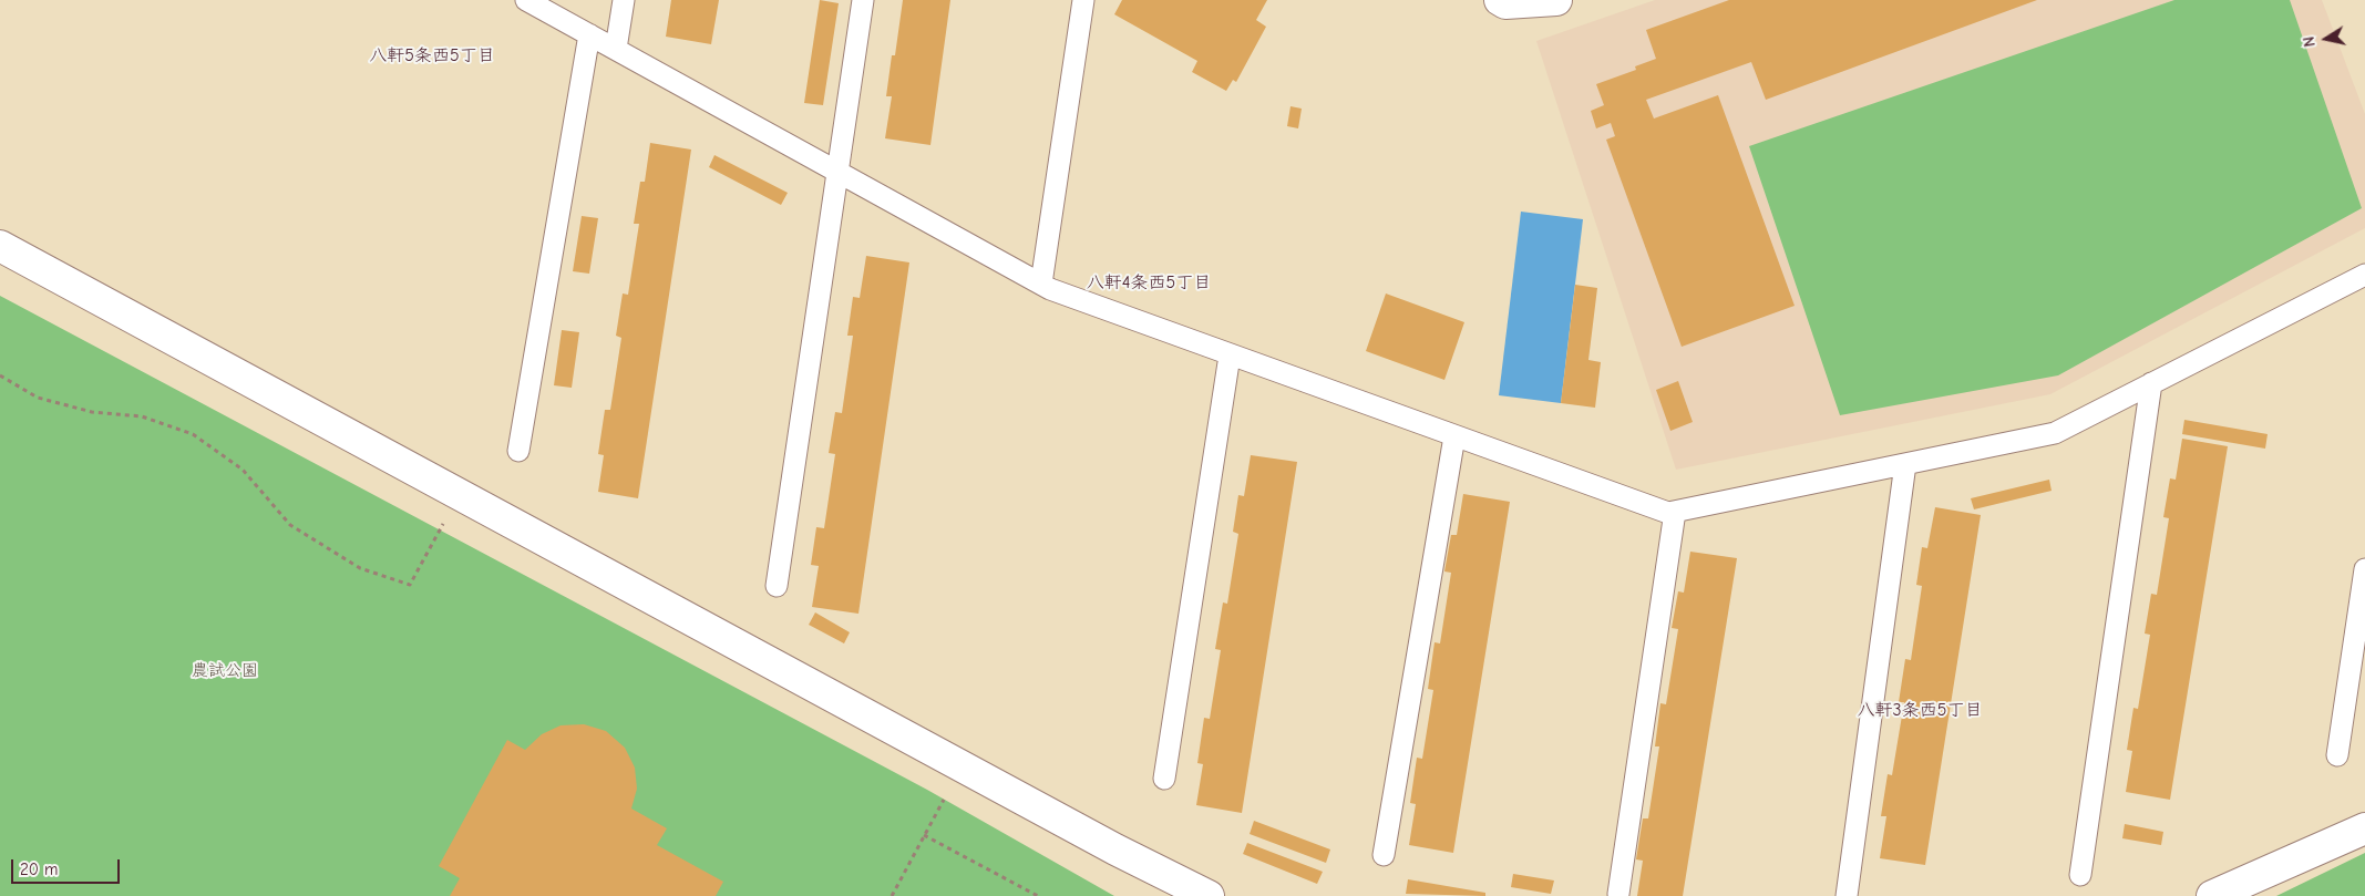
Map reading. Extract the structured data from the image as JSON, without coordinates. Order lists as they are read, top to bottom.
{
  "districts": ["八軒5条西5丁目", "八軒4条西5丁目", "八軒3条西5丁目"],
  "parks": ["農試公園"],
  "scale_bar": "20 m",
  "north": "left"
}
